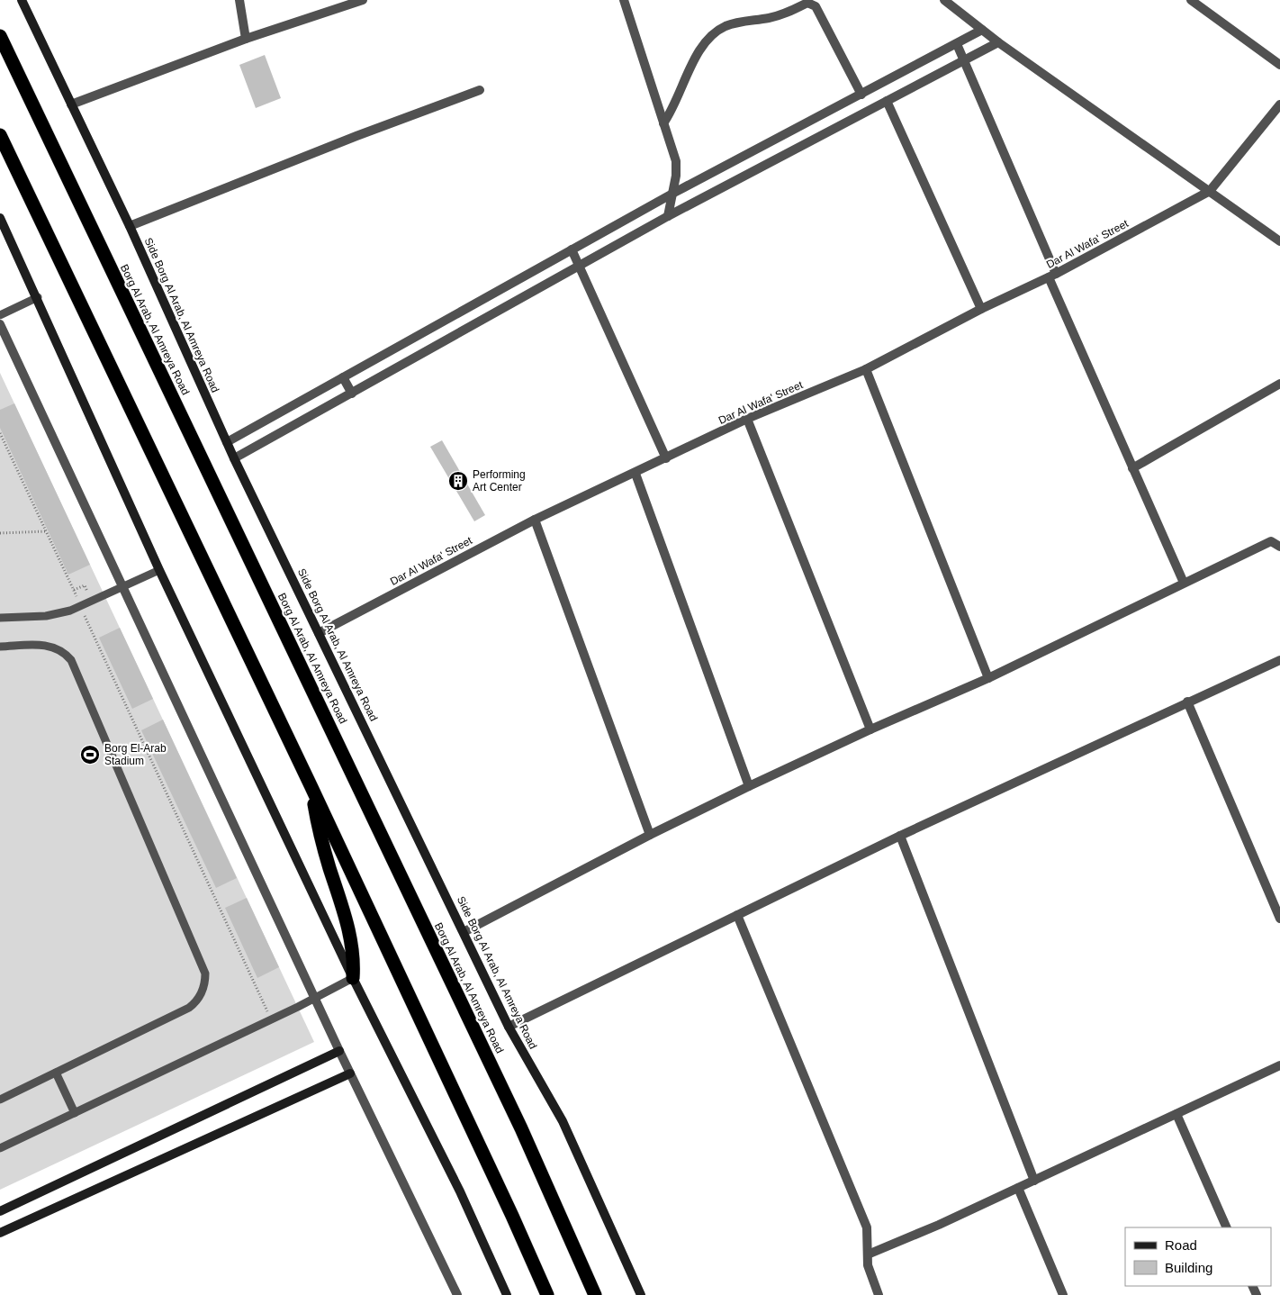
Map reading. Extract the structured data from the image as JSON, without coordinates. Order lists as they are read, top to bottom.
{
  "streets": {
    "highway": ["Borg Al Arab, Al Amreya Road"],
    "street": ["Dar Al Wafa' Street", "Side Borg Al Arab, Al Amreya Road"]
  },
  "crossings": [
    ["Dar Al Wafa' Street", "Side Borg Al Arab, Al Amreya Road"]
  ],
  "places": {
    "building": ["Performing Art Center"],
    "sports": ["Borg El-Arab Stadium"]
  },
  "legend": ["Road", "Building"]
}
